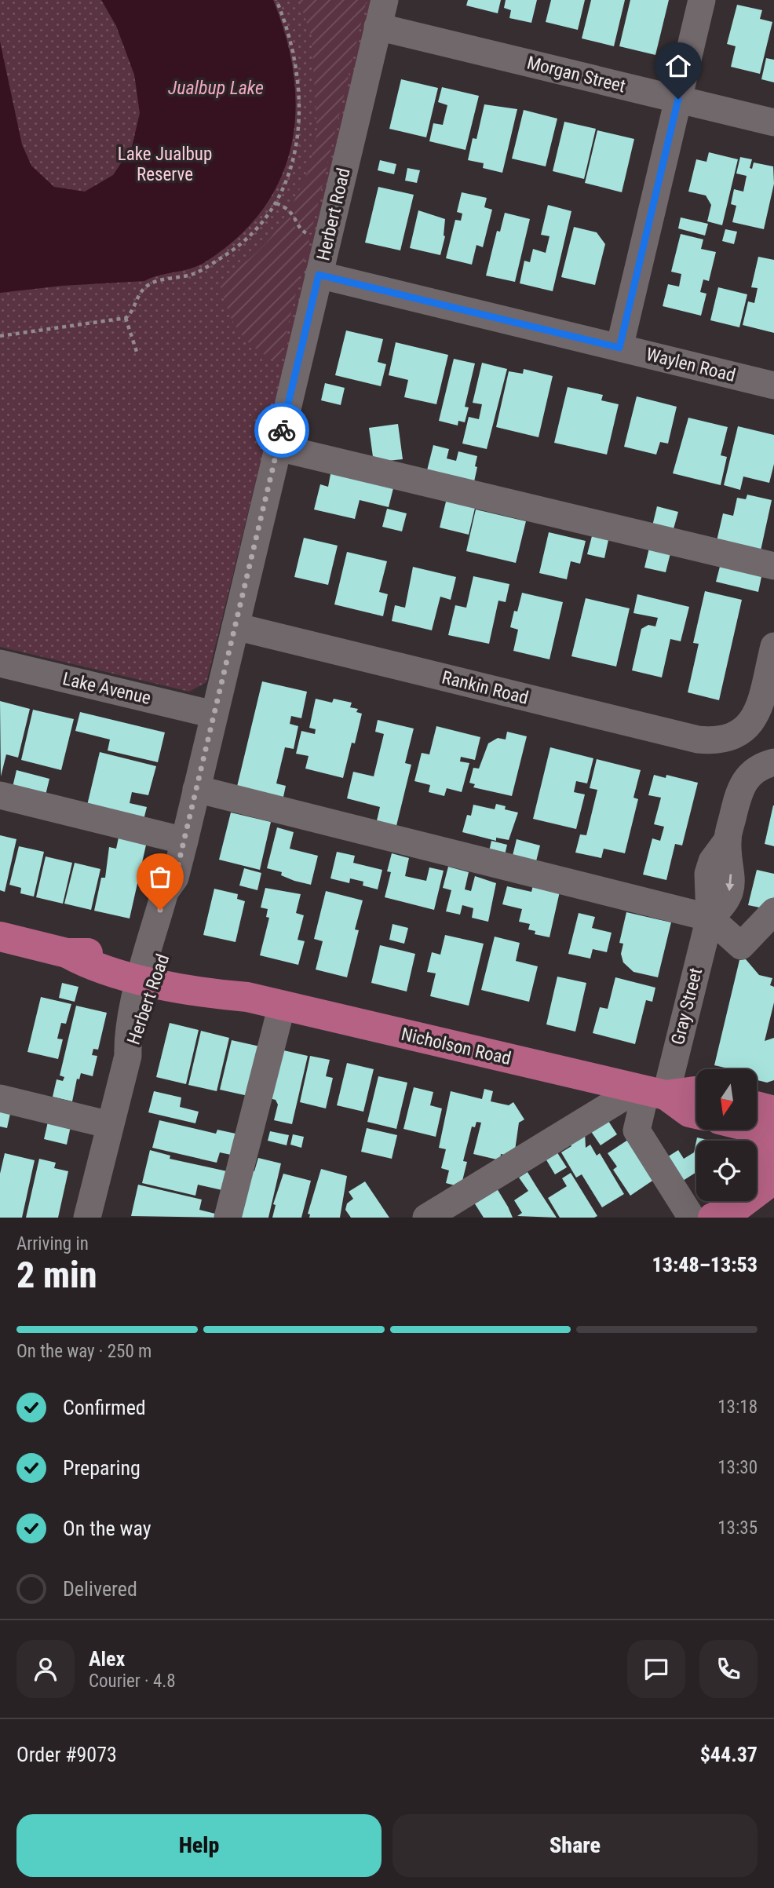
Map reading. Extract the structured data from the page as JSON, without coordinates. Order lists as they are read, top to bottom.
{
  "streets": {
    "main road": ["Nicholson Road"],
    "street": [
      "Morgan Street",
      "Herbert Road",
      "Waylen Road",
      "Rankin Road",
      "Lake Avenue",
      "Gray Street"
    ]
  },
  "crossings": [
    ["Morgan Street", "Herbert Road"],
    ["Herbert Road", "Waylen Road"],
    ["Herbert Road", "Rankin Road"],
    ["Herbert Road", "Lake Avenue"],
    ["Herbert Road", "Nicholson Road"],
    ["Gray Street", "Nicholson Road"]
  ],
  "water": ["Jualbup Lake"],
  "parks": ["Lake Jualbup Reserve"],
  "north": "bottom",
  "page": {
    "heading": ["2 min", "Arriving in", "13:48–13:53"],
    "panel": [
      "Alex",
      "Courier · 4.8",
      "Order #9073",
      "$44.37"
    ],
    "bar": "On the way · 250 m",
    "list": [
      ["Confirmed", "13:18"],
      ["Preparing", "13:30"],
      ["On the way", "13:35"],
      "Delivered"
    ],
    "buttons": ["Help", "Share"]
  }
}
